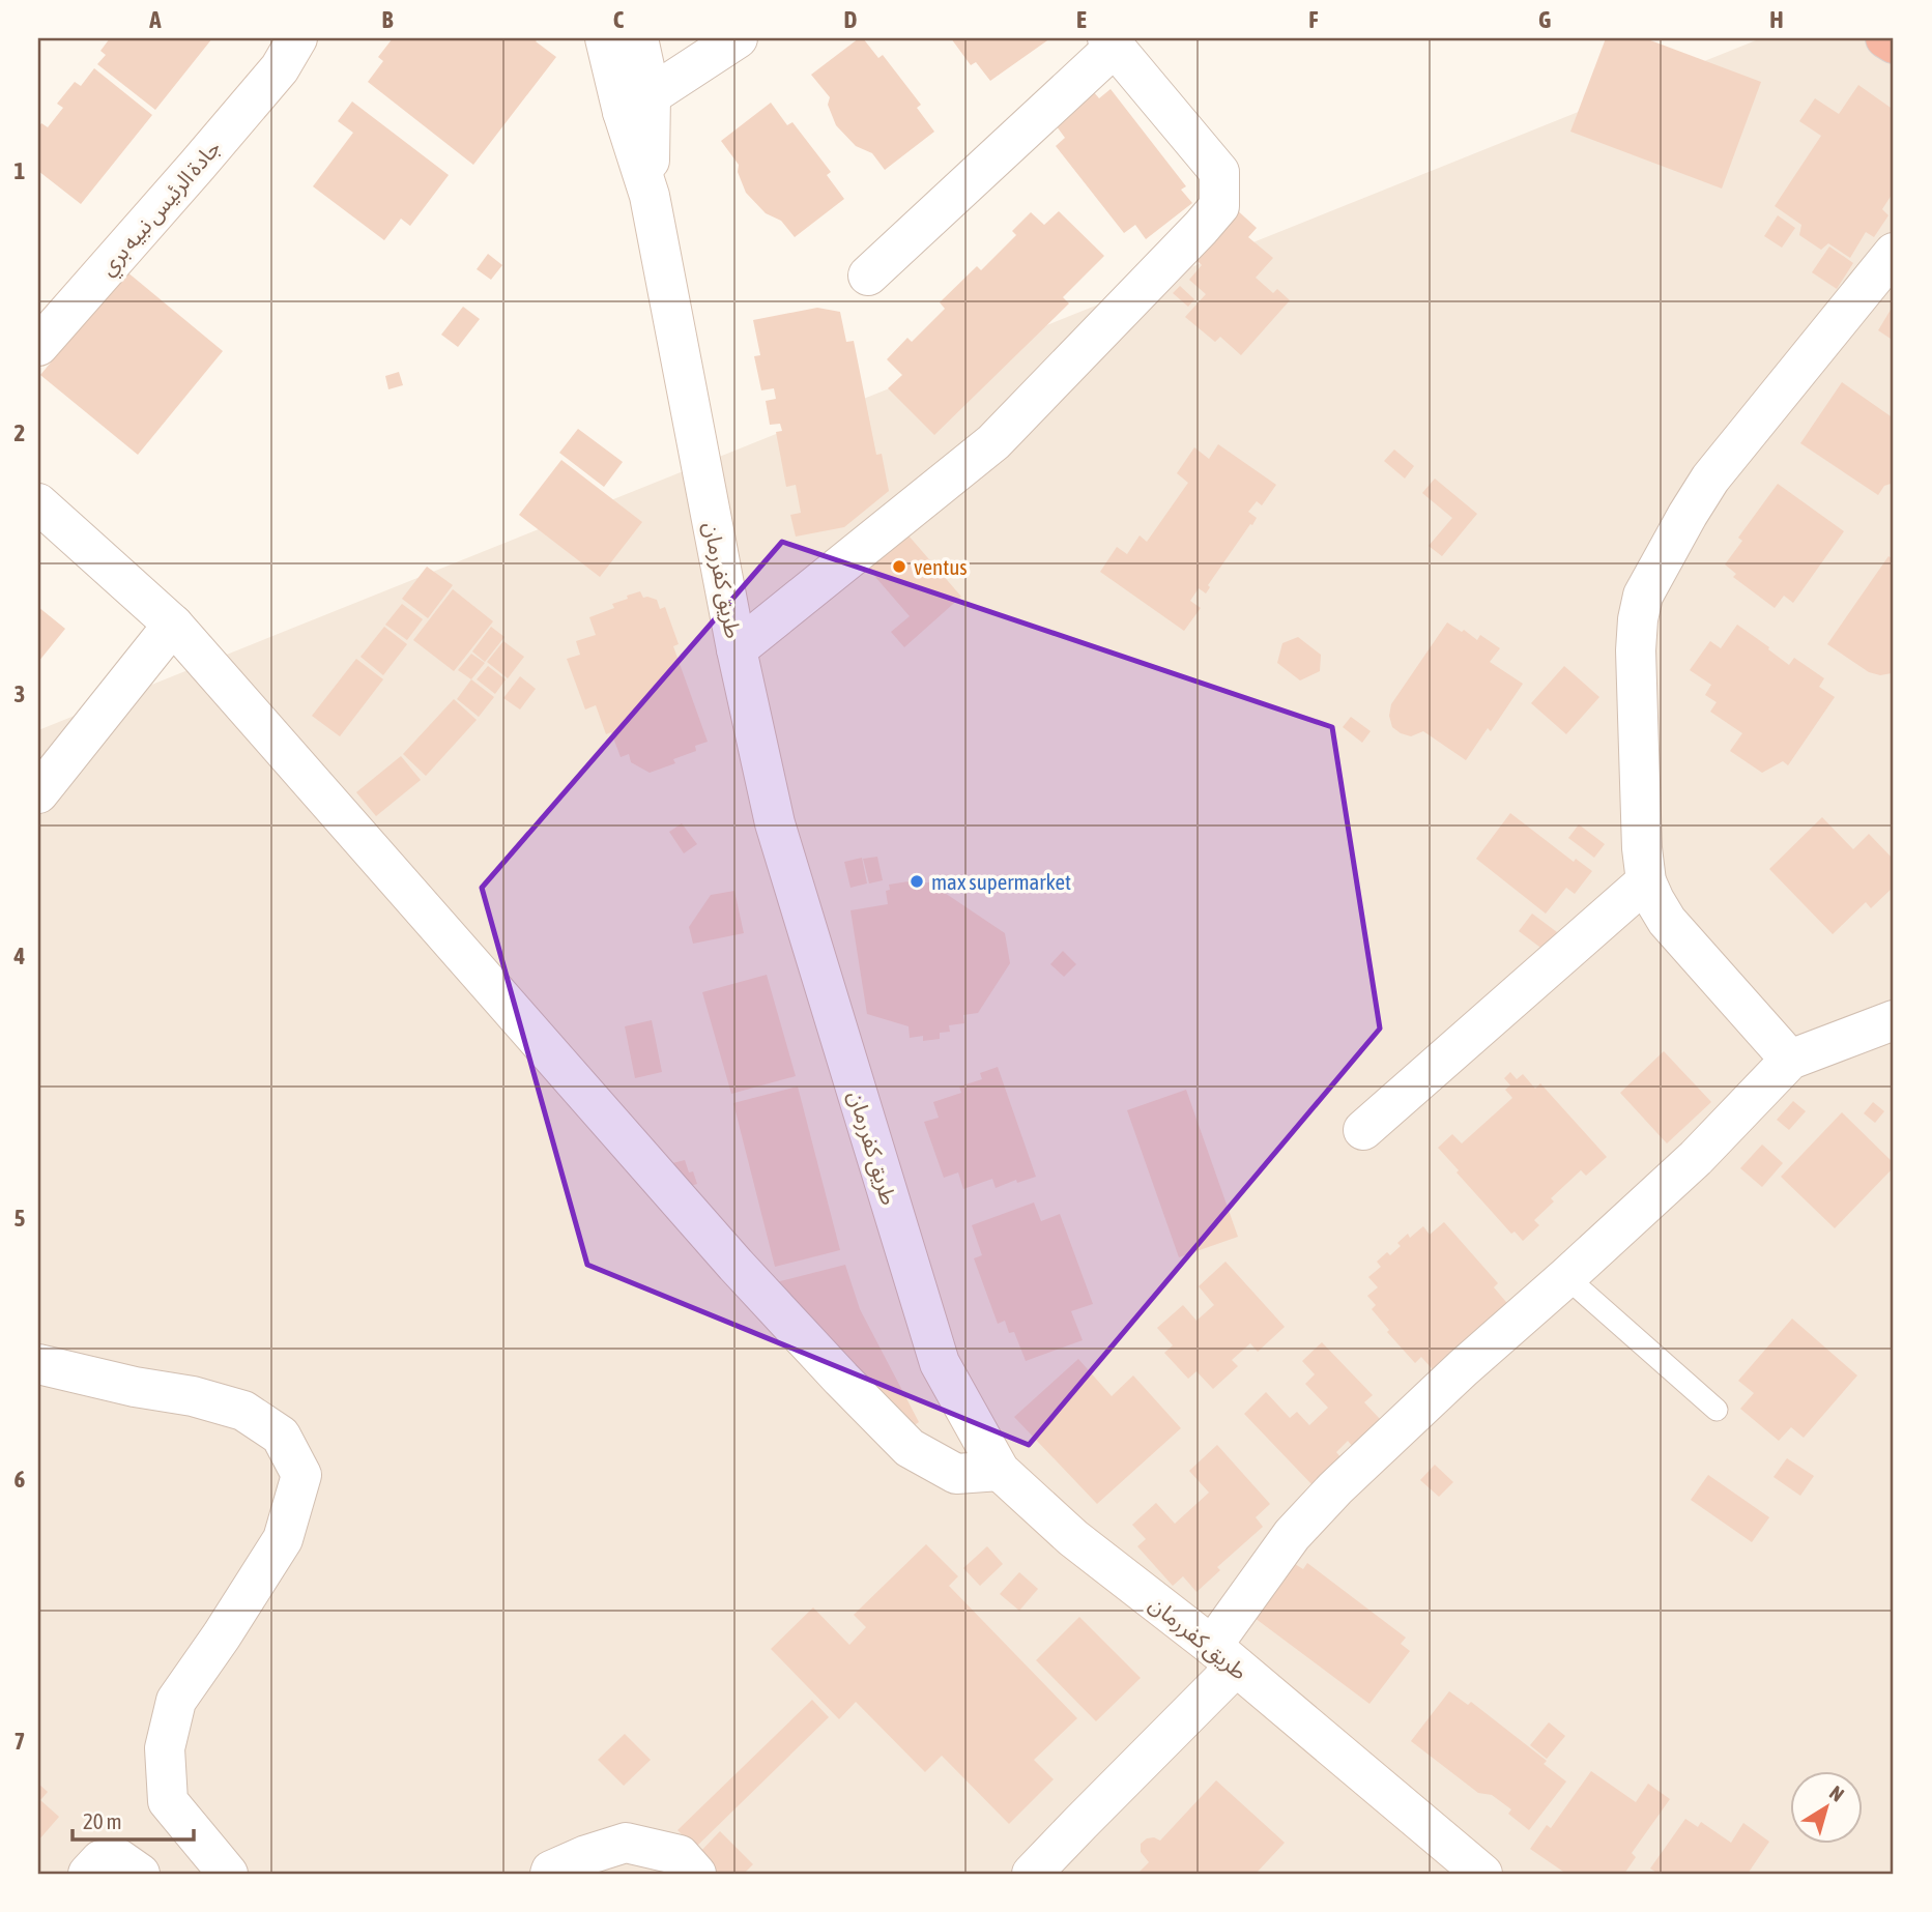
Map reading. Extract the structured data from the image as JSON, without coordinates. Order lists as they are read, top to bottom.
{
  "streets": {
    "street": ["جادة الرئيس نبيه بري", "طريق كفررمان"]
  },
  "places": ["ventus", "max supermarket"],
  "scale_bar": "20 m",
  "north": "top right",
  "grid": {
    "columns": [
      "A",
      "B",
      "C",
      "D",
      "E",
      "F",
      "G",
      "H"
    ],
    "rows": [
      "1",
      "2",
      "3",
      "4",
      "5",
      "6",
      "7"
    ]
  }
}
